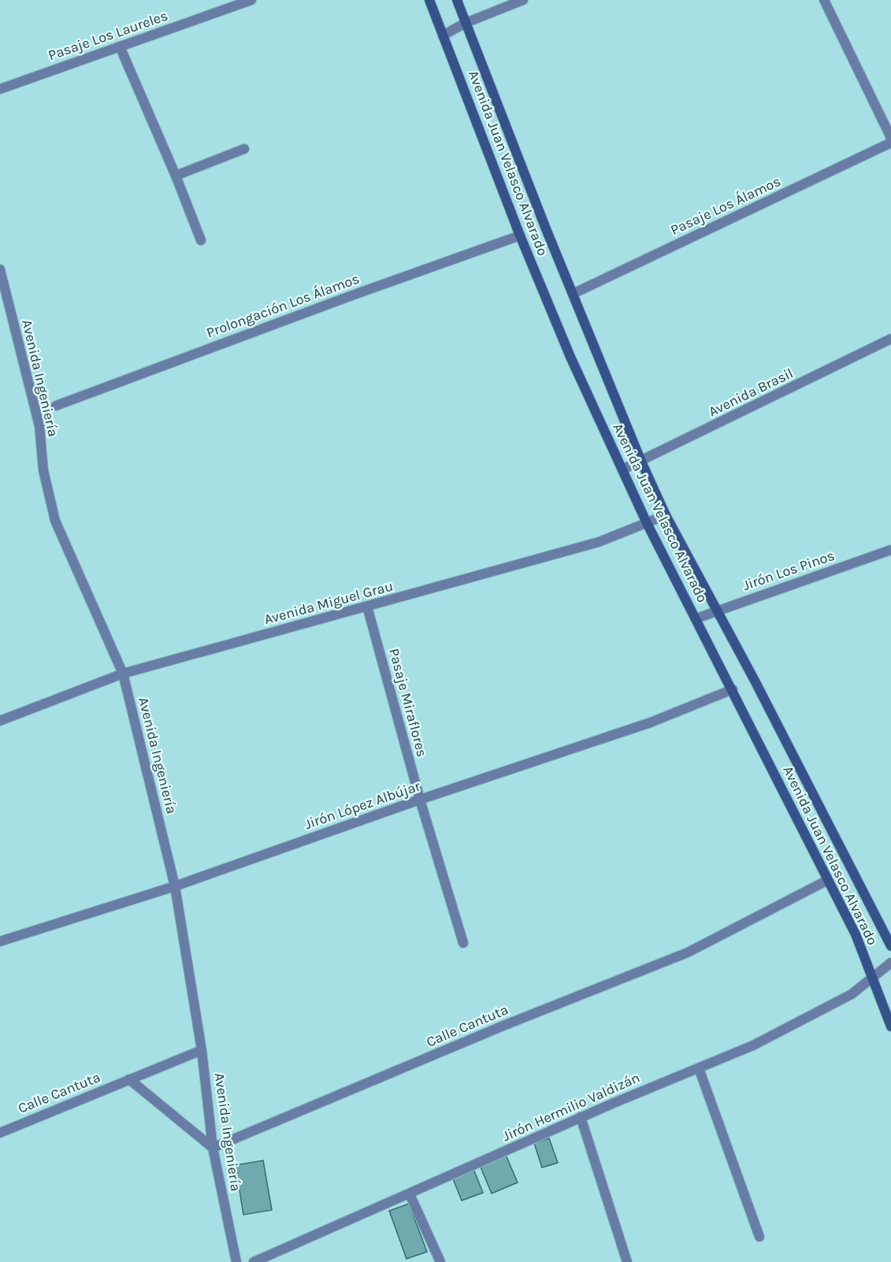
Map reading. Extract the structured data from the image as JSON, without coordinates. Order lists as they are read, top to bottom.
{
  "streets": {
    "street": [
      "Pasaje Los Laureles",
      "Avenida Juan Velasco Alvarado",
      "Pasaje Los Álamos",
      "Prolongación Los Álamos",
      "Avenida Ingeniería",
      "Avenida Brasil",
      "Jirón Los Pinos",
      "Avenida Miguel Grau",
      "Pasaje Miraflores",
      "Jirón López Albújar",
      "Calle Cantuta",
      "Jirón Hermilio Valdizán"
    ]
  },
  "crossings": [
    ["Avenida Juan Velasco Alvarado", "Pasaje Los Álamos"],
    ["Avenida Juan Velasco Alvarado", "Prolongación Los Álamos"],
    ["Avenida Juan Velasco Alvarado", "Avenida Brasil"],
    ["Avenida Juan Velasco Alvarado", "Jirón Los Pinos"],
    ["Avenida Juan Velasco Alvarado", "Avenida Miguel Grau"],
    ["Avenida Juan Velasco Alvarado", "Jirón López Albújar"],
    ["Avenida Juan Velasco Alvarado", "Calle Cantuta"],
    ["Avenida Juan Velasco Alvarado", "Jirón Hermilio Valdizán"],
    ["Avenida Ingeniería", "Avenida Miguel Grau"],
    ["Avenida Ingeniería", "Jirón López Albújar"],
    ["Avenida Ingeniería", "Calle Cantuta"],
    ["Avenida Miguel Grau", "Pasaje Miraflores"],
    ["Pasaje Miraflores", "Jirón López Albújar"]
  ]
}
